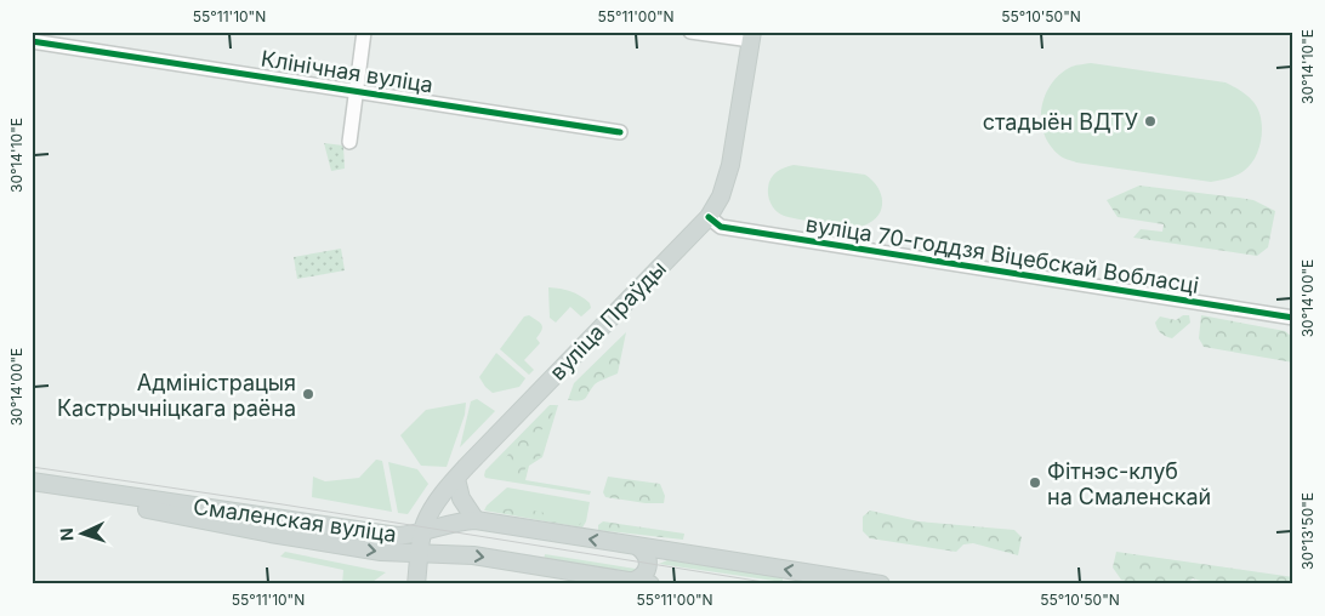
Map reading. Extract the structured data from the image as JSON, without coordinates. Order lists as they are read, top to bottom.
{
  "streets": {
    "main road": ["вуліца Праўды", "Смаленская вуліца"],
    "street": ["Клінічная вуліца", "вуліца 70-годдзя Віцебскай Вобласці"]
  },
  "crossings": [
    ["вуліца 70-годдзя Віцебскай Вобласці", "вуліца Праўды"],
    ["вуліца Праўды", "Смаленская вуліца"]
  ],
  "places": ["стадыён ВДТУ", "Адміністрацыя Кастрычніцкага раёна", "Фітнэс-клуб на Смаленскай"],
  "north": "left",
  "coordinates": [
    "55°11'10\"N",
    "55°11'00\"N",
    "55°10'50\"N",
    "30°14'10\"E",
    "30°14'00\"E",
    "30°13'50\"E"
  ]
}
